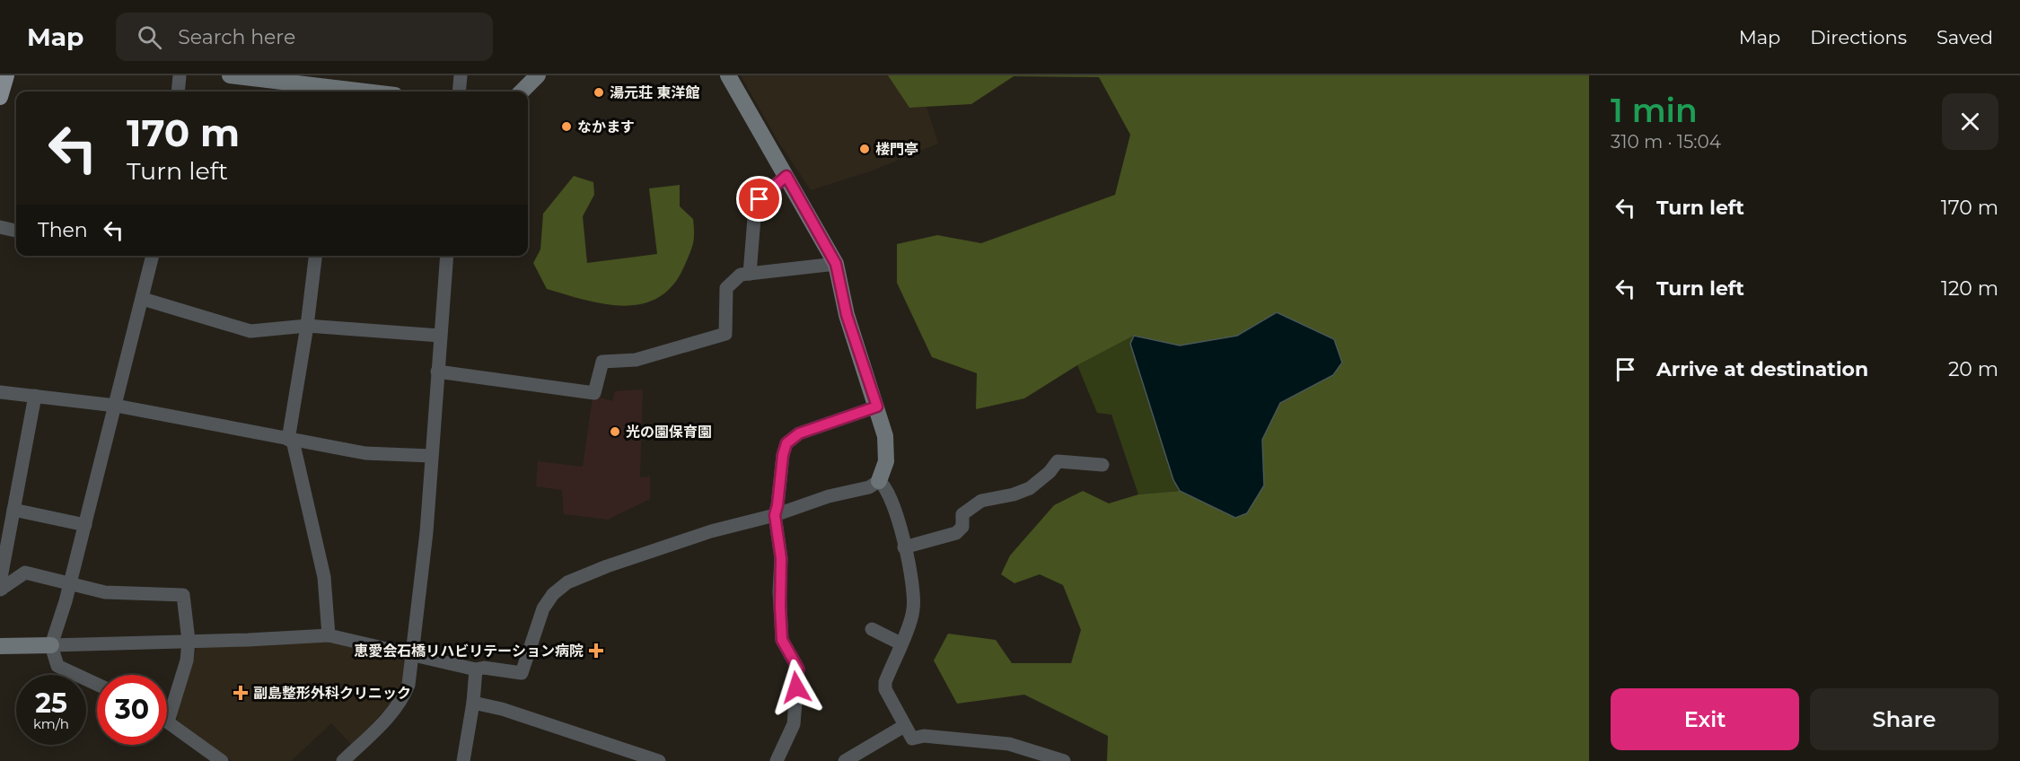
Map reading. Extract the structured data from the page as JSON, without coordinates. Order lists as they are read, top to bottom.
{
  "places": {
    "other": [
      "湯元荘 東洋館",
      "なかます",
      "楼門亭",
      "光の園保育園"
    ],
    "health": ["恵愛会石橋リハビリテーション病院", "副島整形外科クリニック"]
  },
  "page": {
    "header": "Map",
    "search": "Search here",
    "nav": ["Map", "Directions", "Saved"],
    "heading": ["1 min", "310 m · 15:04"],
    "turn": ["170 m", "Turn left"],
    "list": [
      {
        "name": "Turn left",
        "value": "170 m"
      },
      {
        "name": "Turn left",
        "value": "120 m"
      },
      {
        "name": "Arrive at destination",
        "value": "20 m"
      }
    ],
    "then": "Then",
    "speed": "25 km/h",
    "limit": "30",
    "buttons": ["Exit", "Share"]
  }
}
